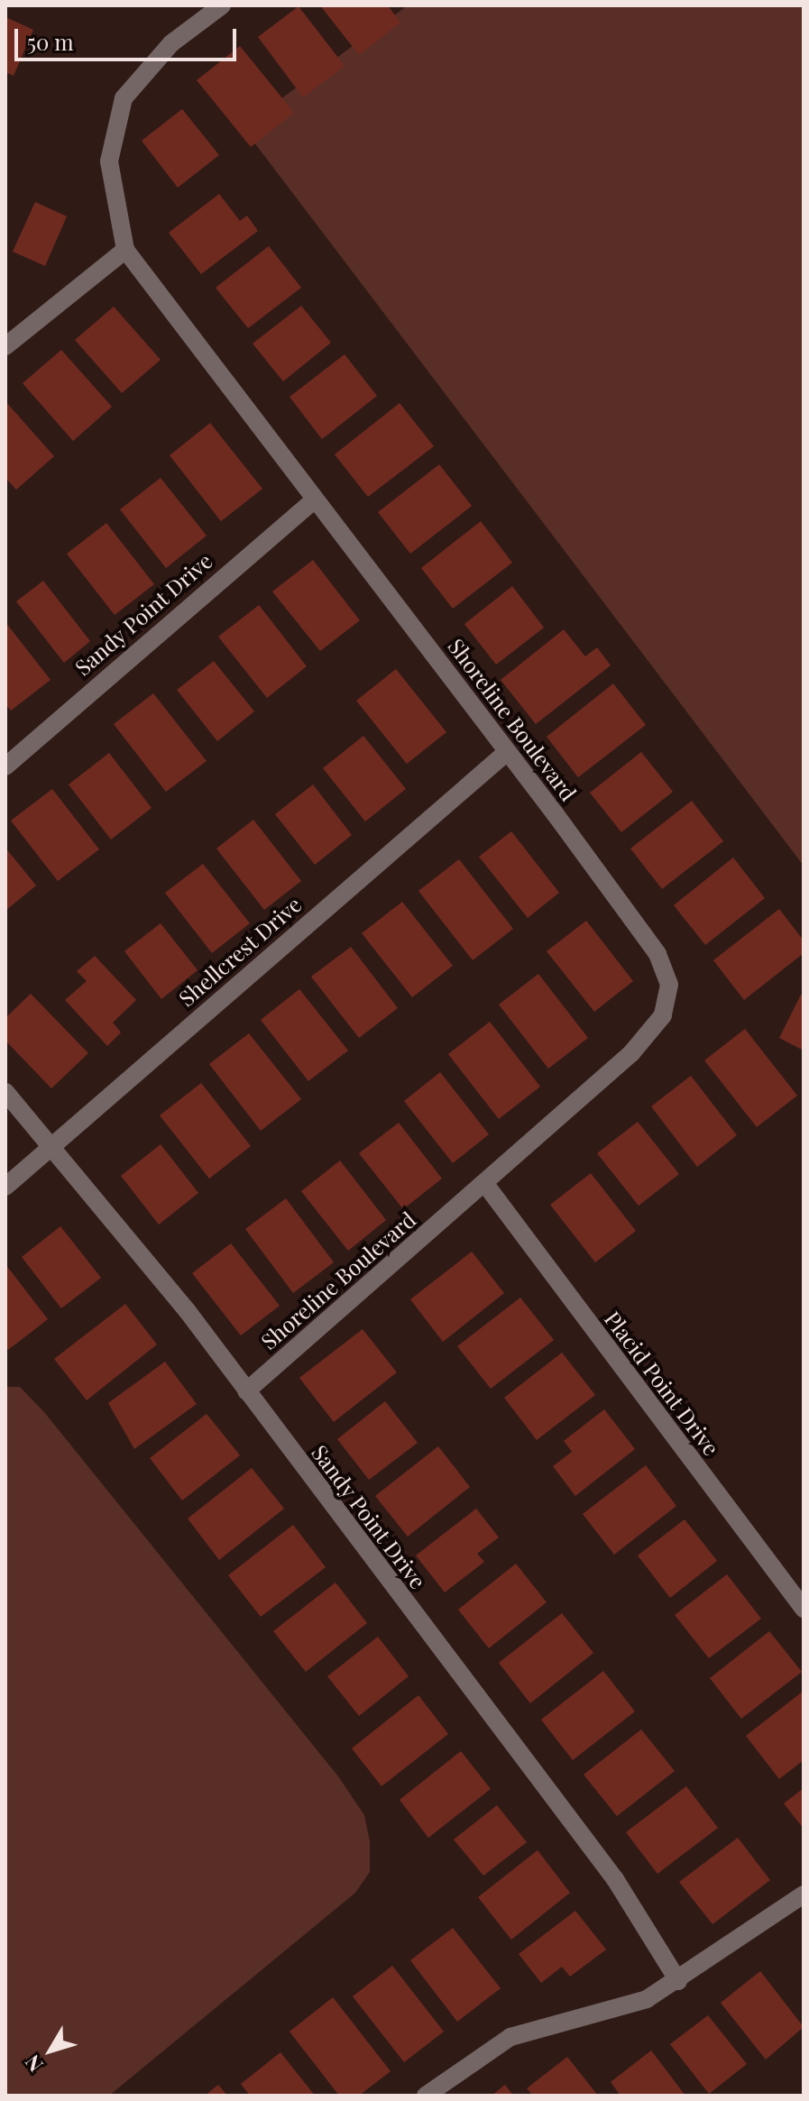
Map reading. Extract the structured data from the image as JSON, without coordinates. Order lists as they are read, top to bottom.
{
  "streets": {
    "street": [
      "Sandy Point Drive",
      "Shoreline Boulevard",
      "Shellcrest Drive",
      "Placid Point Drive"
    ]
  },
  "crossings": [
    ["Sandy Point Drive", "Shoreline Boulevard"],
    ["Sandy Point Drive", "Shellcrest Drive"],
    ["Shoreline Boulevard", "Shellcrest Drive"],
    ["Shoreline Boulevard", "Placid Point Drive"]
  ],
  "scale_bar": "50 m",
  "north": "bottom left"
}
